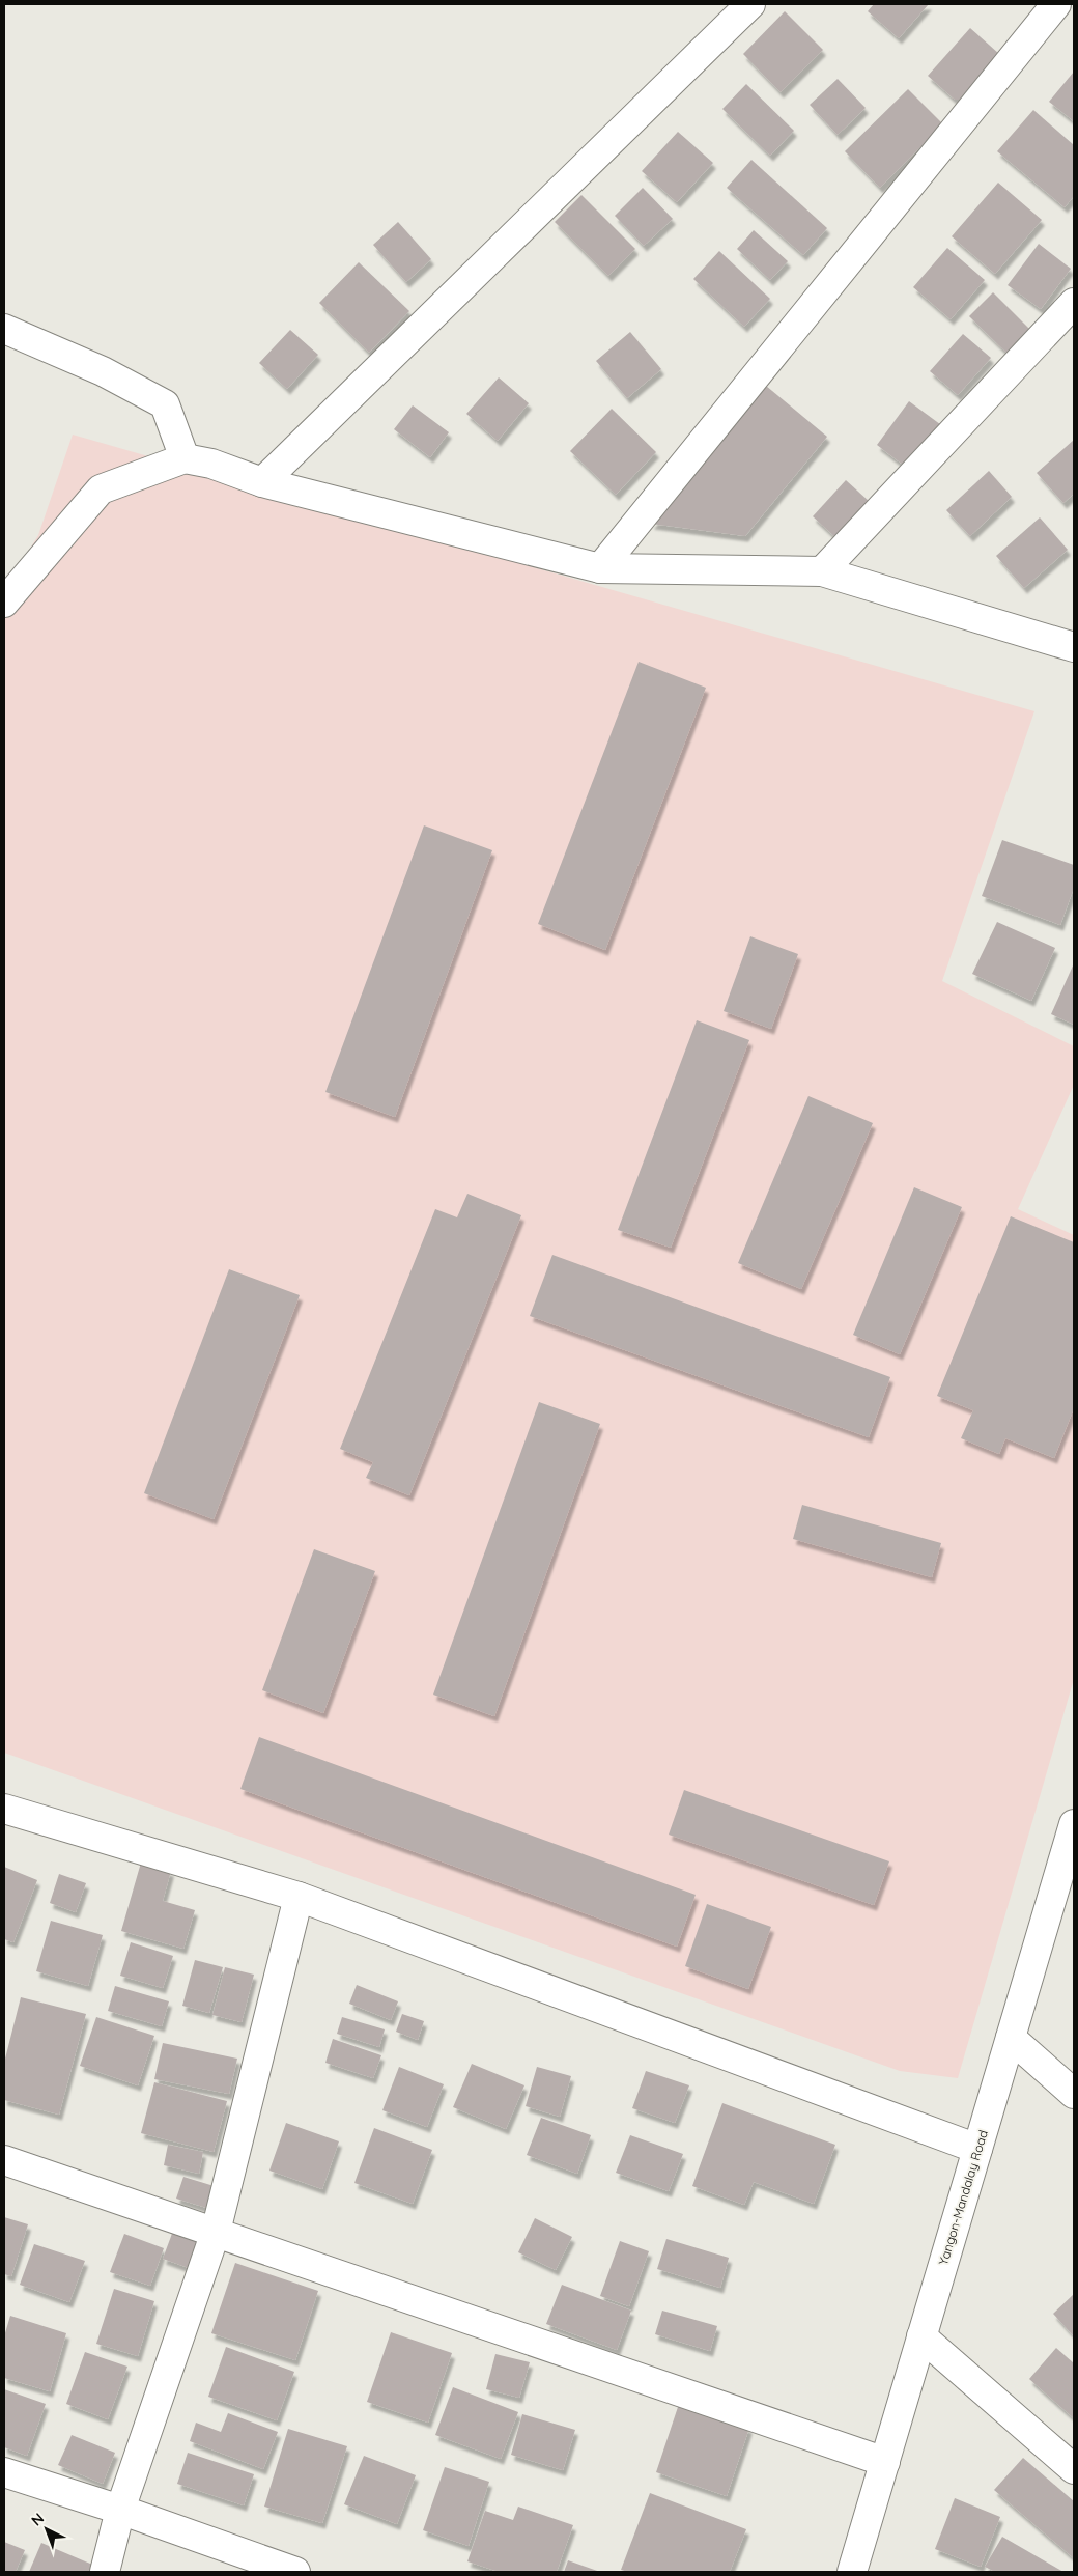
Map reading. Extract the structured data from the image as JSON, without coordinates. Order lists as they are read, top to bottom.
{
  "streets": {
    "main road": ["Yangon-Mandalay Road"]
  },
  "north": "top left"
}
